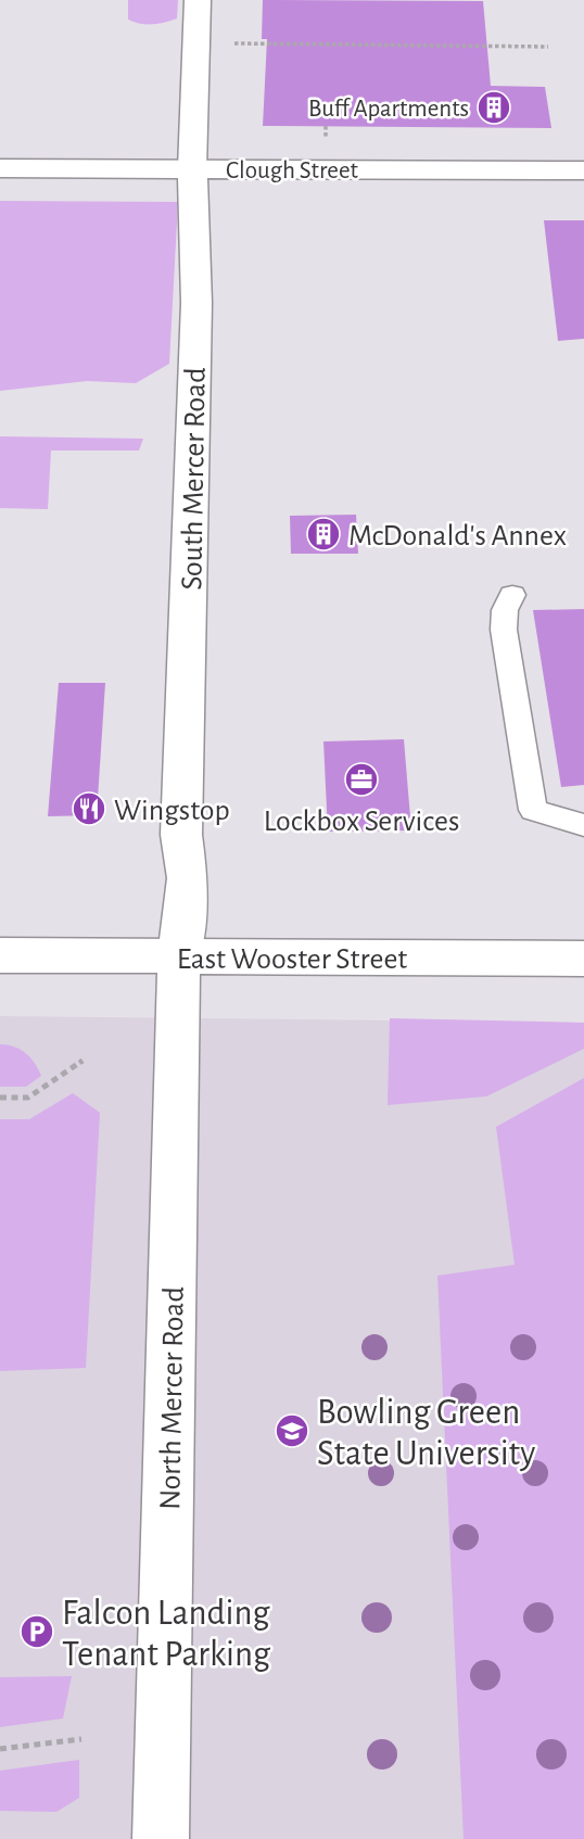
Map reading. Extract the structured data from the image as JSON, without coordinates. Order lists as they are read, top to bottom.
{
  "streets": {
    "street": [
      "Clough Street",
      "South Mercer Road",
      "East Wooster Street",
      "North Mercer Road"
    ]
  },
  "crossings": [
    ["Clough Street", "South Mercer Road"],
    ["South Mercer Road", "East Wooster Street"],
    ["South Mercer Road", "North Mercer Road"],
    ["East Wooster Street", "North Mercer Road"]
  ],
  "places": {
    "building": ["Buff Apartments", "McDonald's Annex"],
    "office": ["Lockbox Services"],
    "restaurant": ["Wingstop"],
    "school or university": ["Bowling Green State University"],
    "parking": ["Falcon Landing Tenant Parking"]
  }
}
